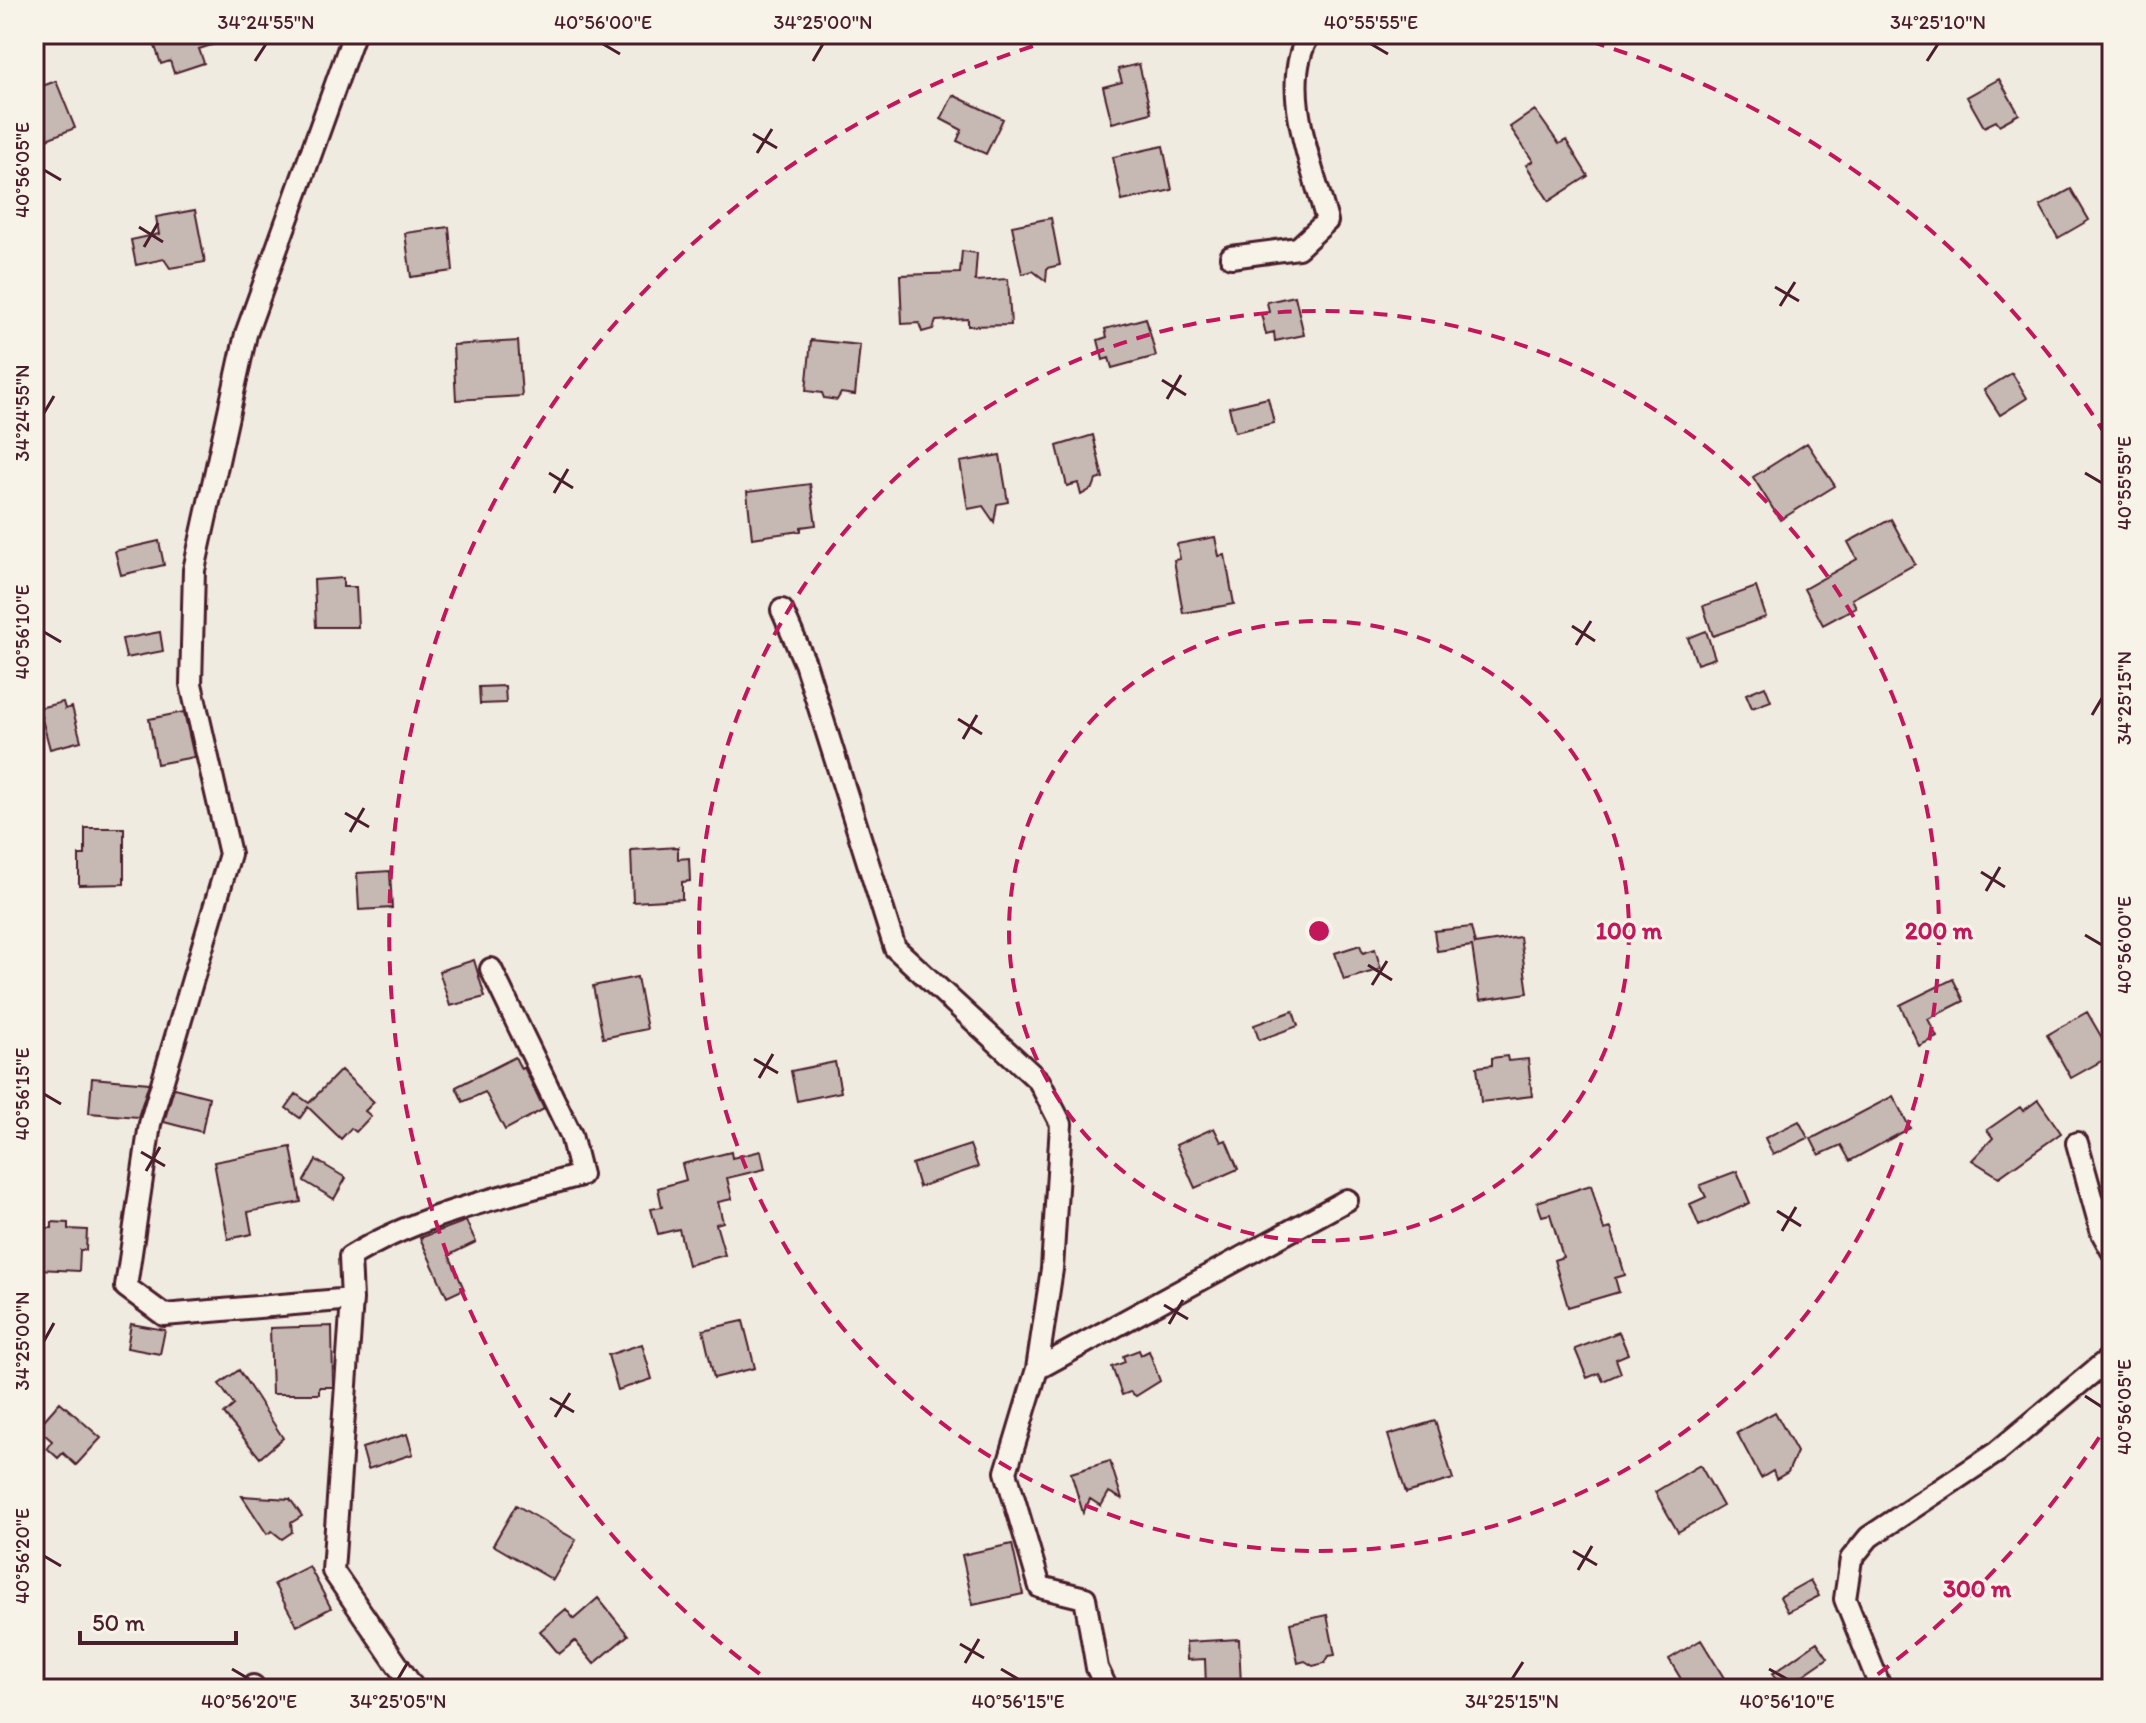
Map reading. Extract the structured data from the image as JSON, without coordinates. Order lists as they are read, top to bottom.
{
  "scale_bar": "50 m",
  "coordinates": [
    "34°24'55\"N",
    "40°56'00\"E",
    "34°25'00\"N",
    "40°55'55\"E",
    "34°25'10\"N",
    "40°56'05\"E",
    "40°56'10\"E",
    "34°25'15\"N",
    "40°56'15\"E",
    "40°56'20\"E",
    "34°25'05\"N"
  ],
  "rings": ["100 m", "200 m", "300 m"]
}
